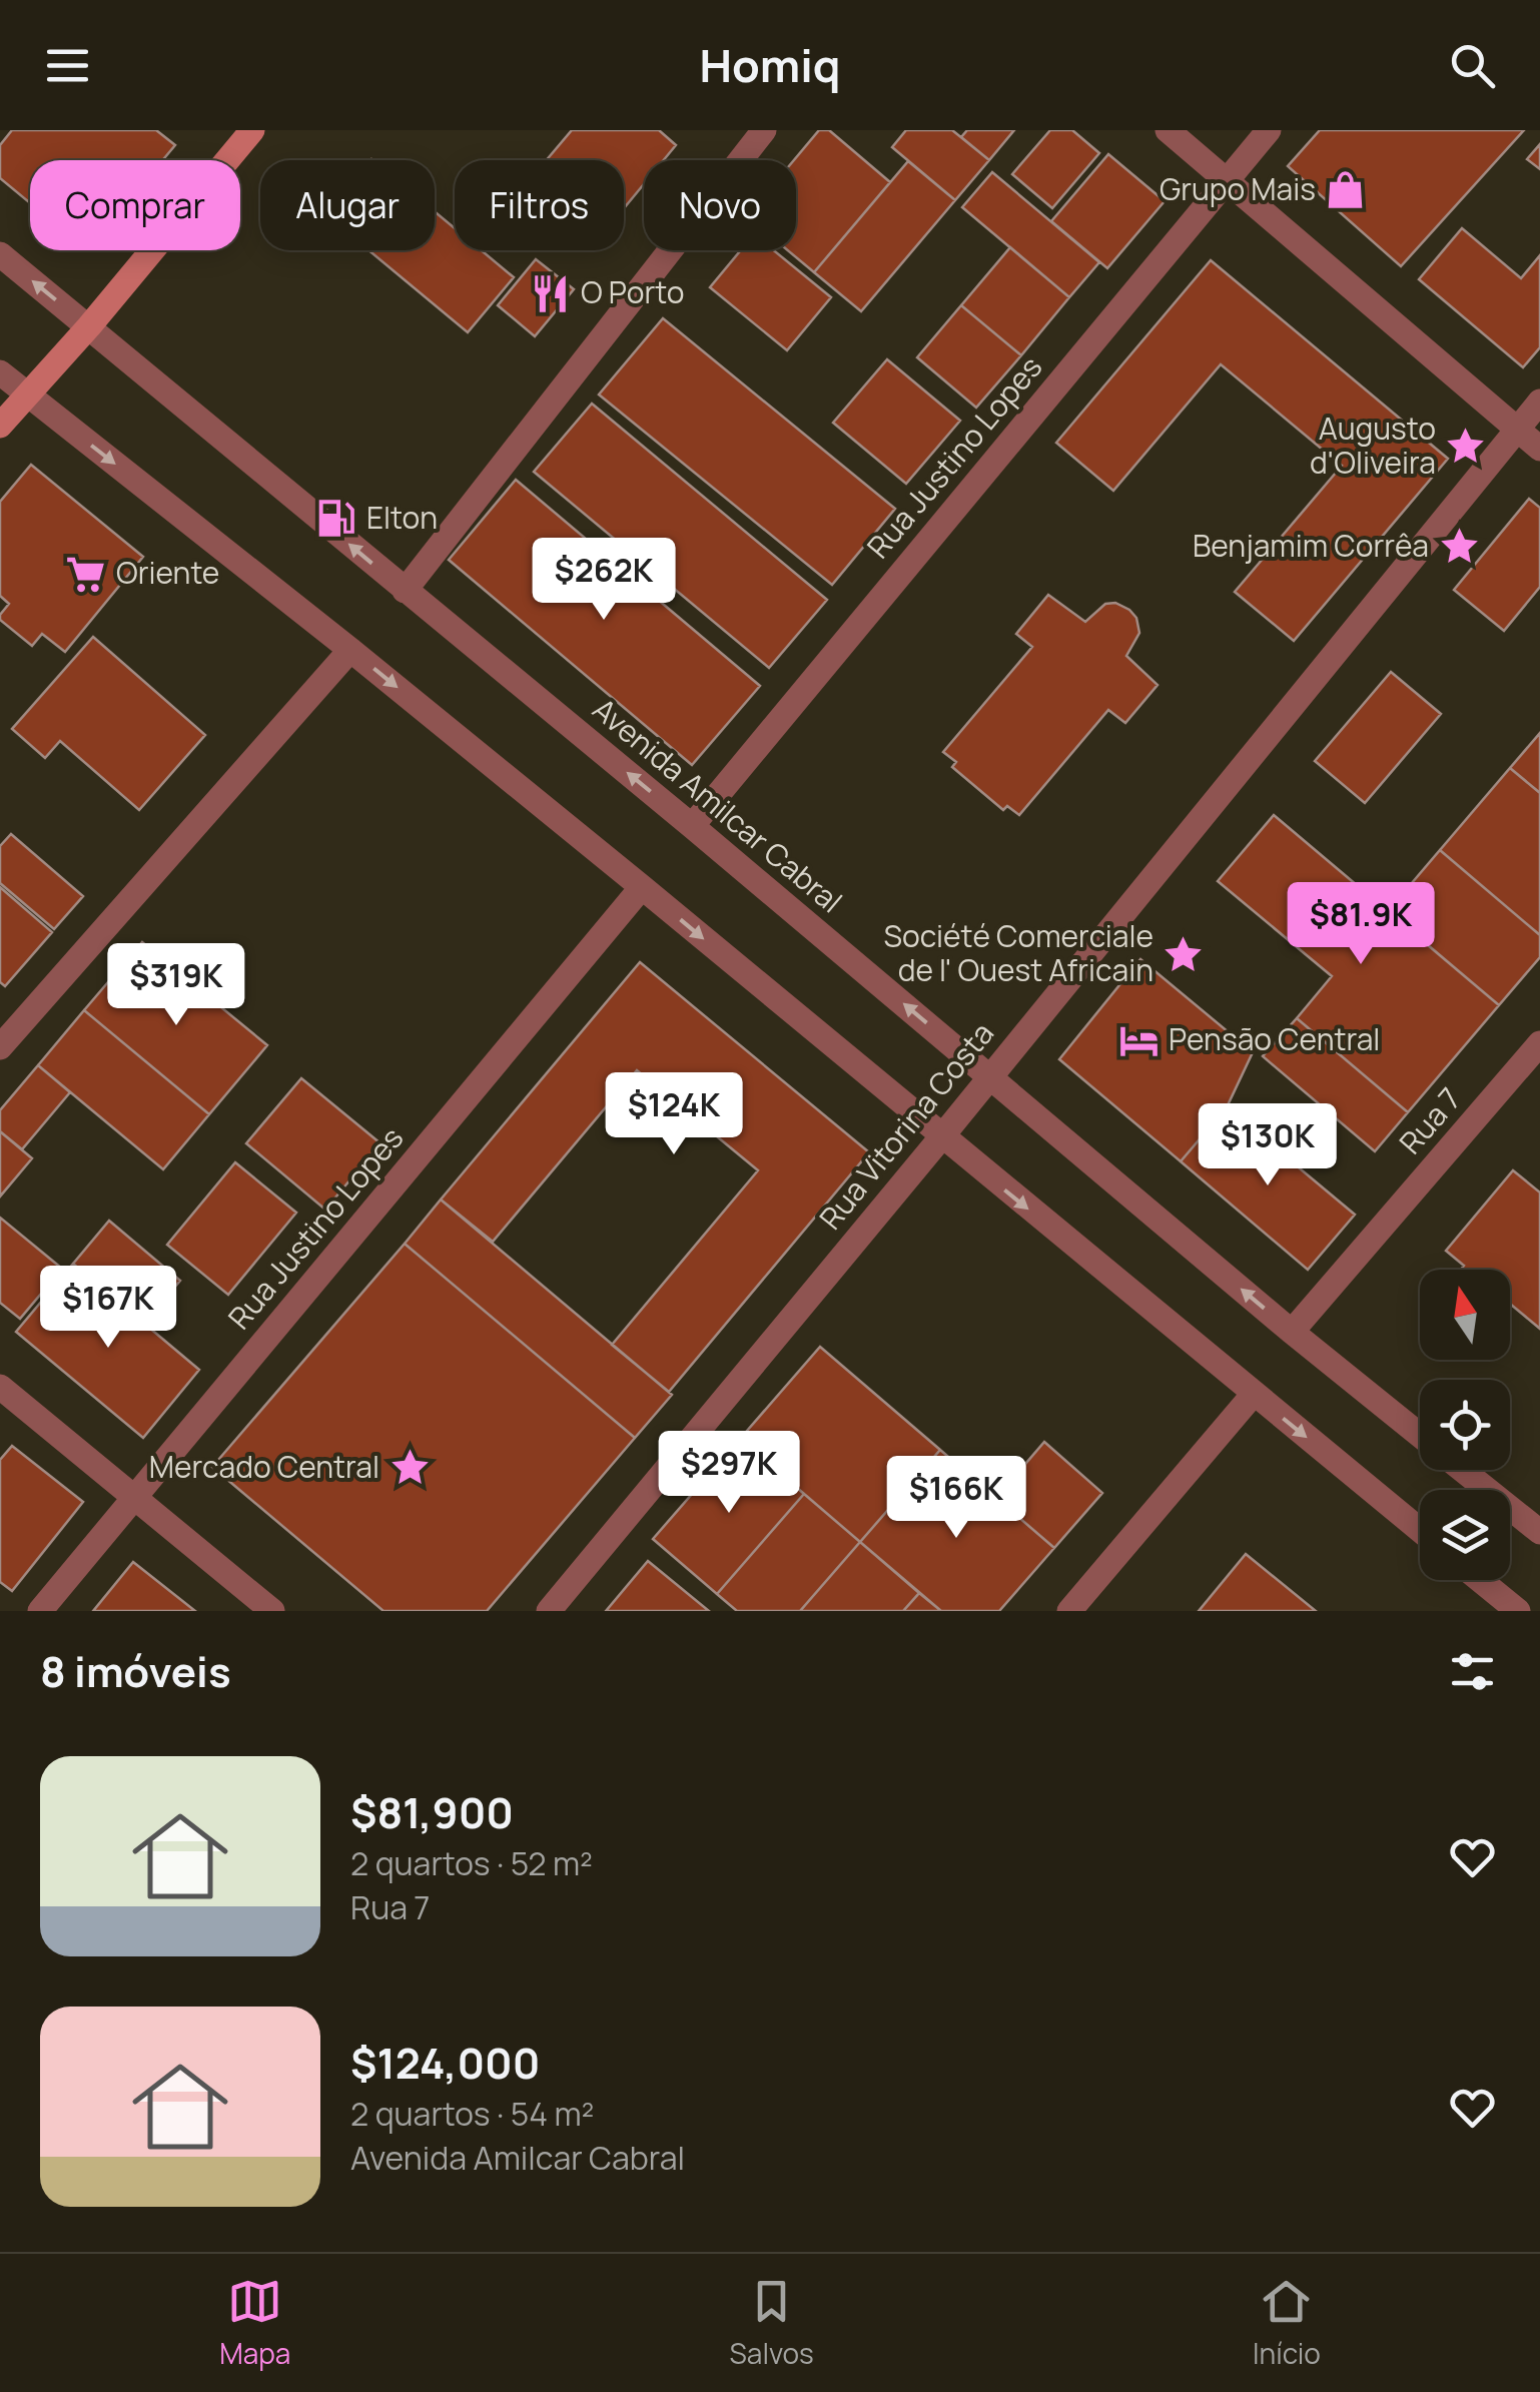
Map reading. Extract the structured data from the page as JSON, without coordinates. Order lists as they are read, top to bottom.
{
  "streets": {
    "street": [
      "Rua Justino Lopes",
      "Avenida Amilcar Cabral",
      "Rua 7",
      "Rua Vitorina Costa"
    ]
  },
  "crossings": [
    ["Rua Justino Lopes", "Avenida Amilcar Cabral"],
    ["Avenida Amilcar Cabral", "Rua 7"],
    ["Avenida Amilcar Cabral", "Rua Vitorina Costa"]
  ],
  "places": {
    "shop": ["Grupo Mais"],
    "restaurant": ["O Porto"],
    "place": [
      "Augusto d'Oliveira",
      "Benjamim Corrêa",
      "Société Comerciale de l' Ouest Africain",
      "Mercado Central"
    ],
    "fuel station": ["Elton"],
    "supermarket": ["Oriente"],
    "hotel": ["Pensão Central"]
  },
  "north": "top",
  "page": {
    "header": "Homiq",
    "chip": [
      "Comprar",
      "Alugar",
      "Filtros",
      "Novo"
    ],
    "price": [
      "$262K",
      "$81.9K",
      "$319K",
      "$124K",
      "$130K",
      "$167K",
      "$297K",
      "$166K"
    ],
    "heading": "8 imóveis",
    "list": [
      {
        "name": "$81,900",
        "note": "2 quartos · 52 m² · Rua 7"
      },
      {
        "name": "$124,000",
        "note": "2 quartos · 54 m² · Avenida Amilcar Cabral"
      }
    ],
    "tabs": ["Mapa", "Salvos", "Início"]
  }
}
